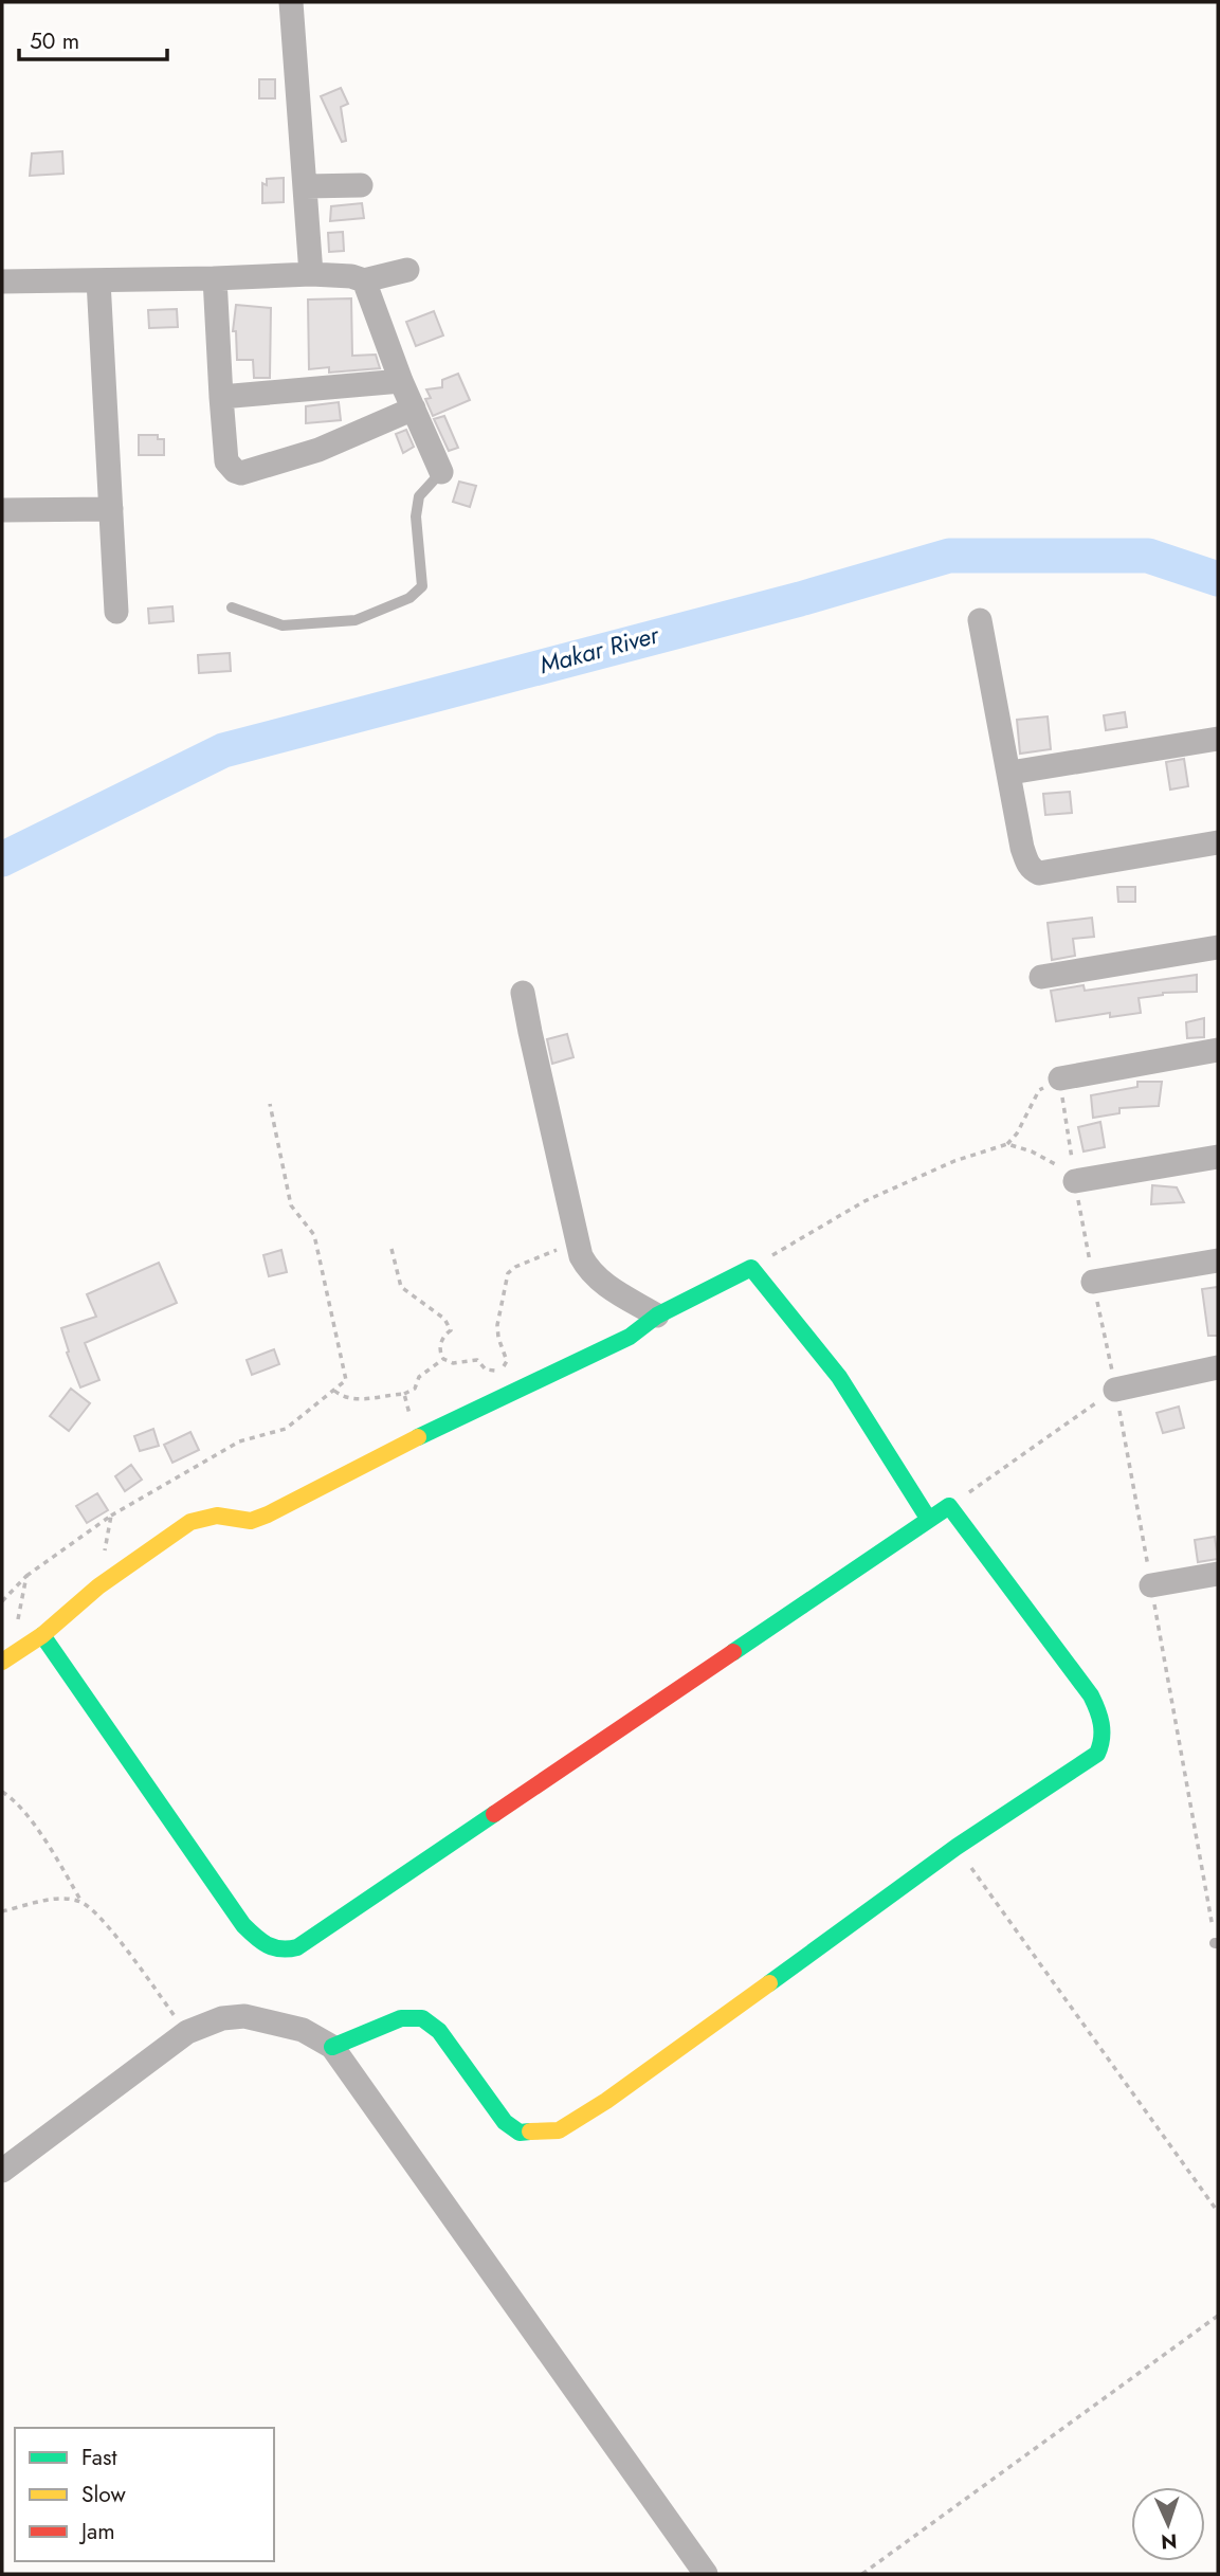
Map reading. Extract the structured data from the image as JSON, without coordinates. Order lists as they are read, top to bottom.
{
  "water": ["Makar River"],
  "legend": ["Fast", "Slow", "Jam"],
  "scale_bar": "50 m",
  "north": "bottom"
}
